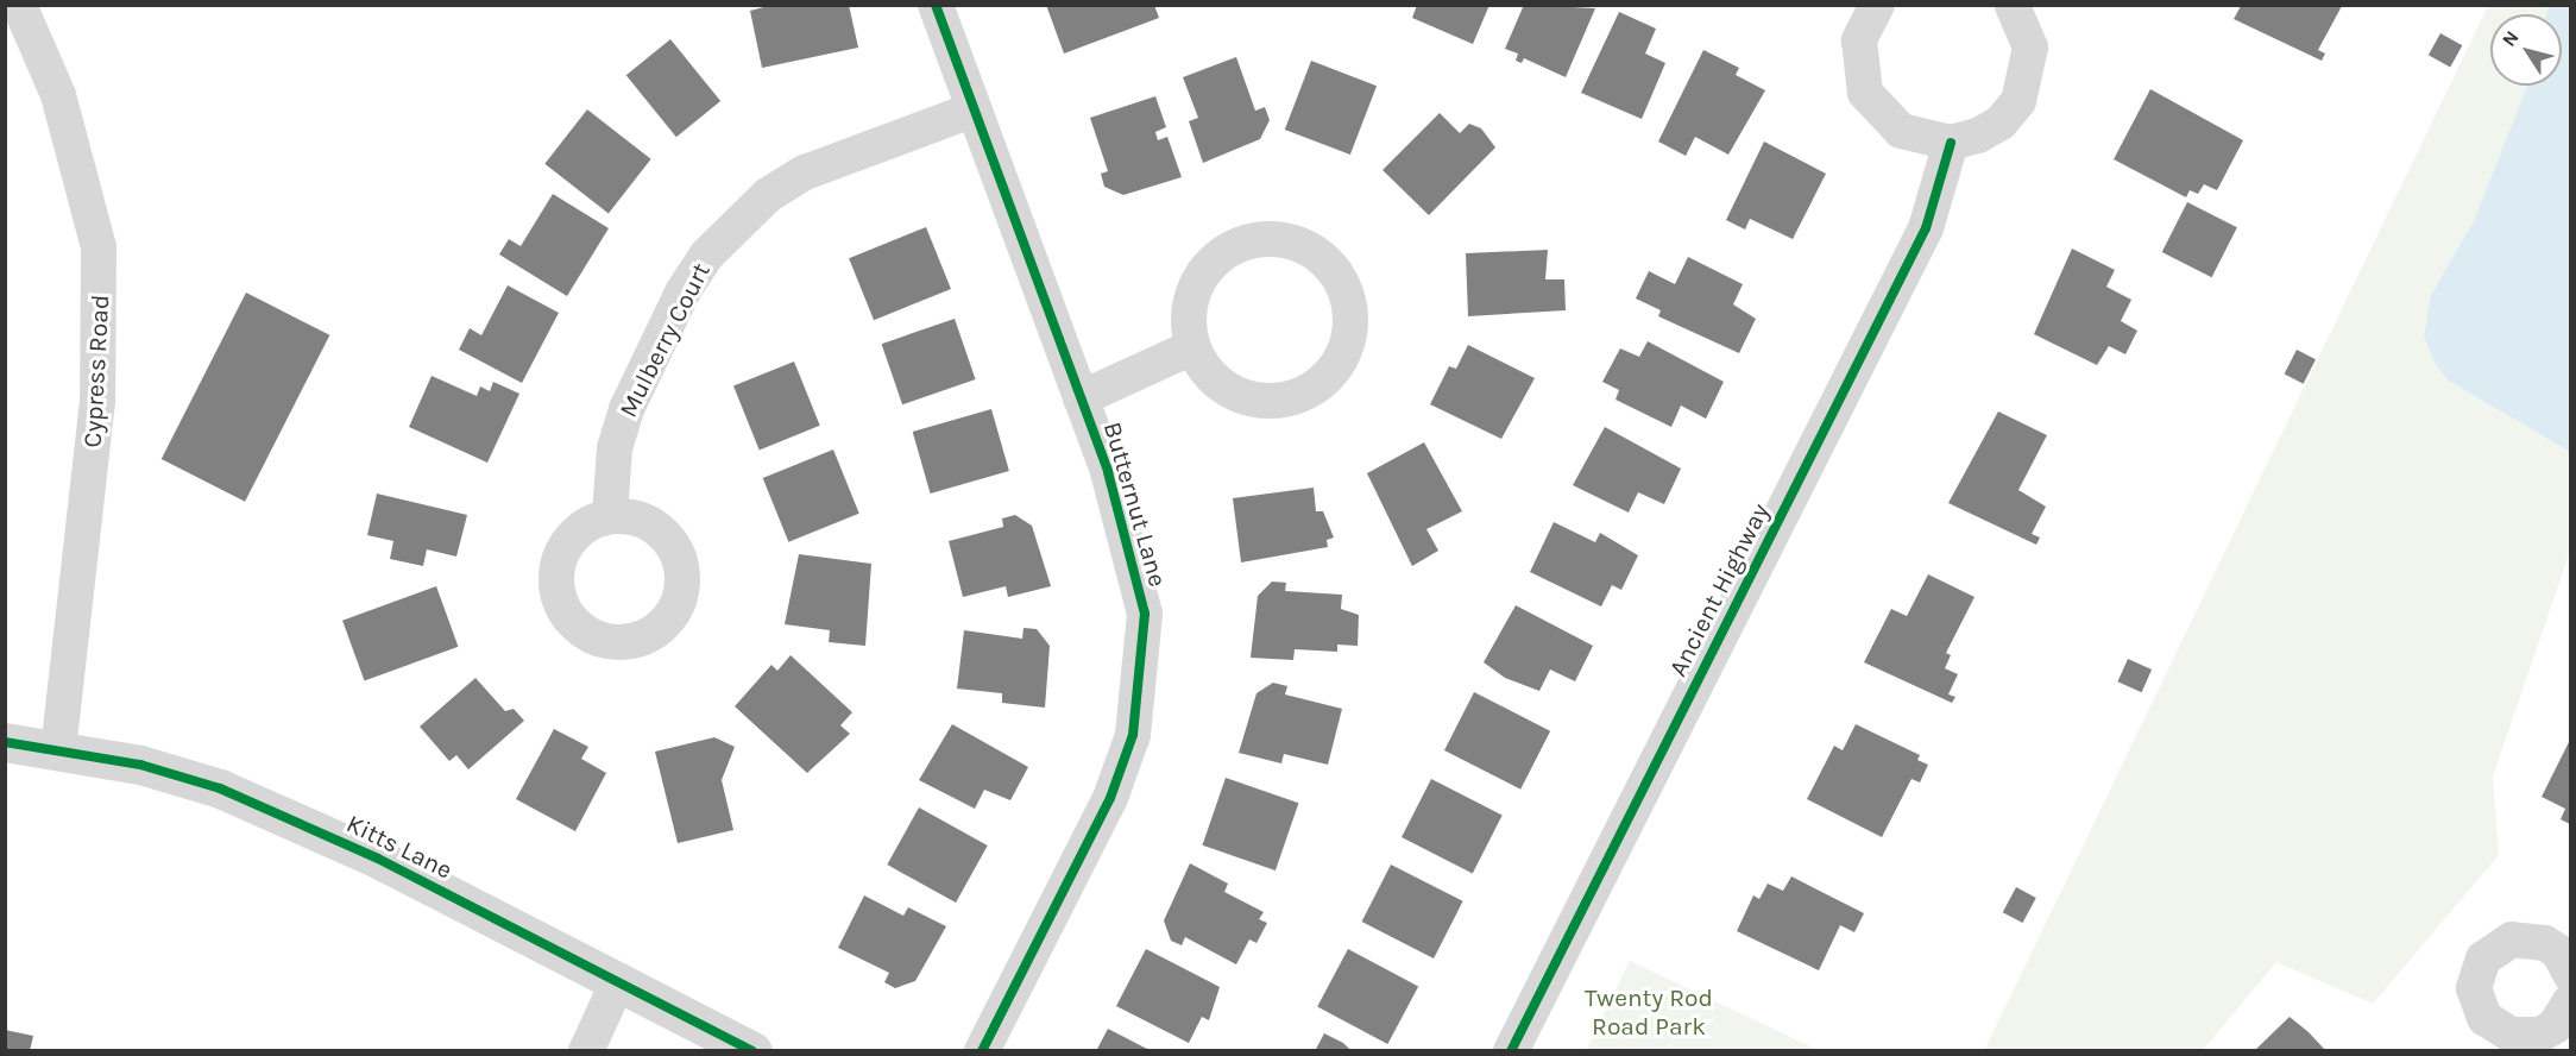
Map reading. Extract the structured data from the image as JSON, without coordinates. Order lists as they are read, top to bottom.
{
  "streets": {
    "street": [
      "Mulberry Court",
      "Cypress Road",
      "Butternut Lane",
      "Ancient Highway",
      "Kitts Lane"
    ]
  },
  "crossings": [
    ["Mulberry Court", "Butternut Lane"],
    ["Cypress Road", "Kitts Lane"]
  ],
  "parks": ["Twenty Rod Road Park"],
  "north": "top left"
}
